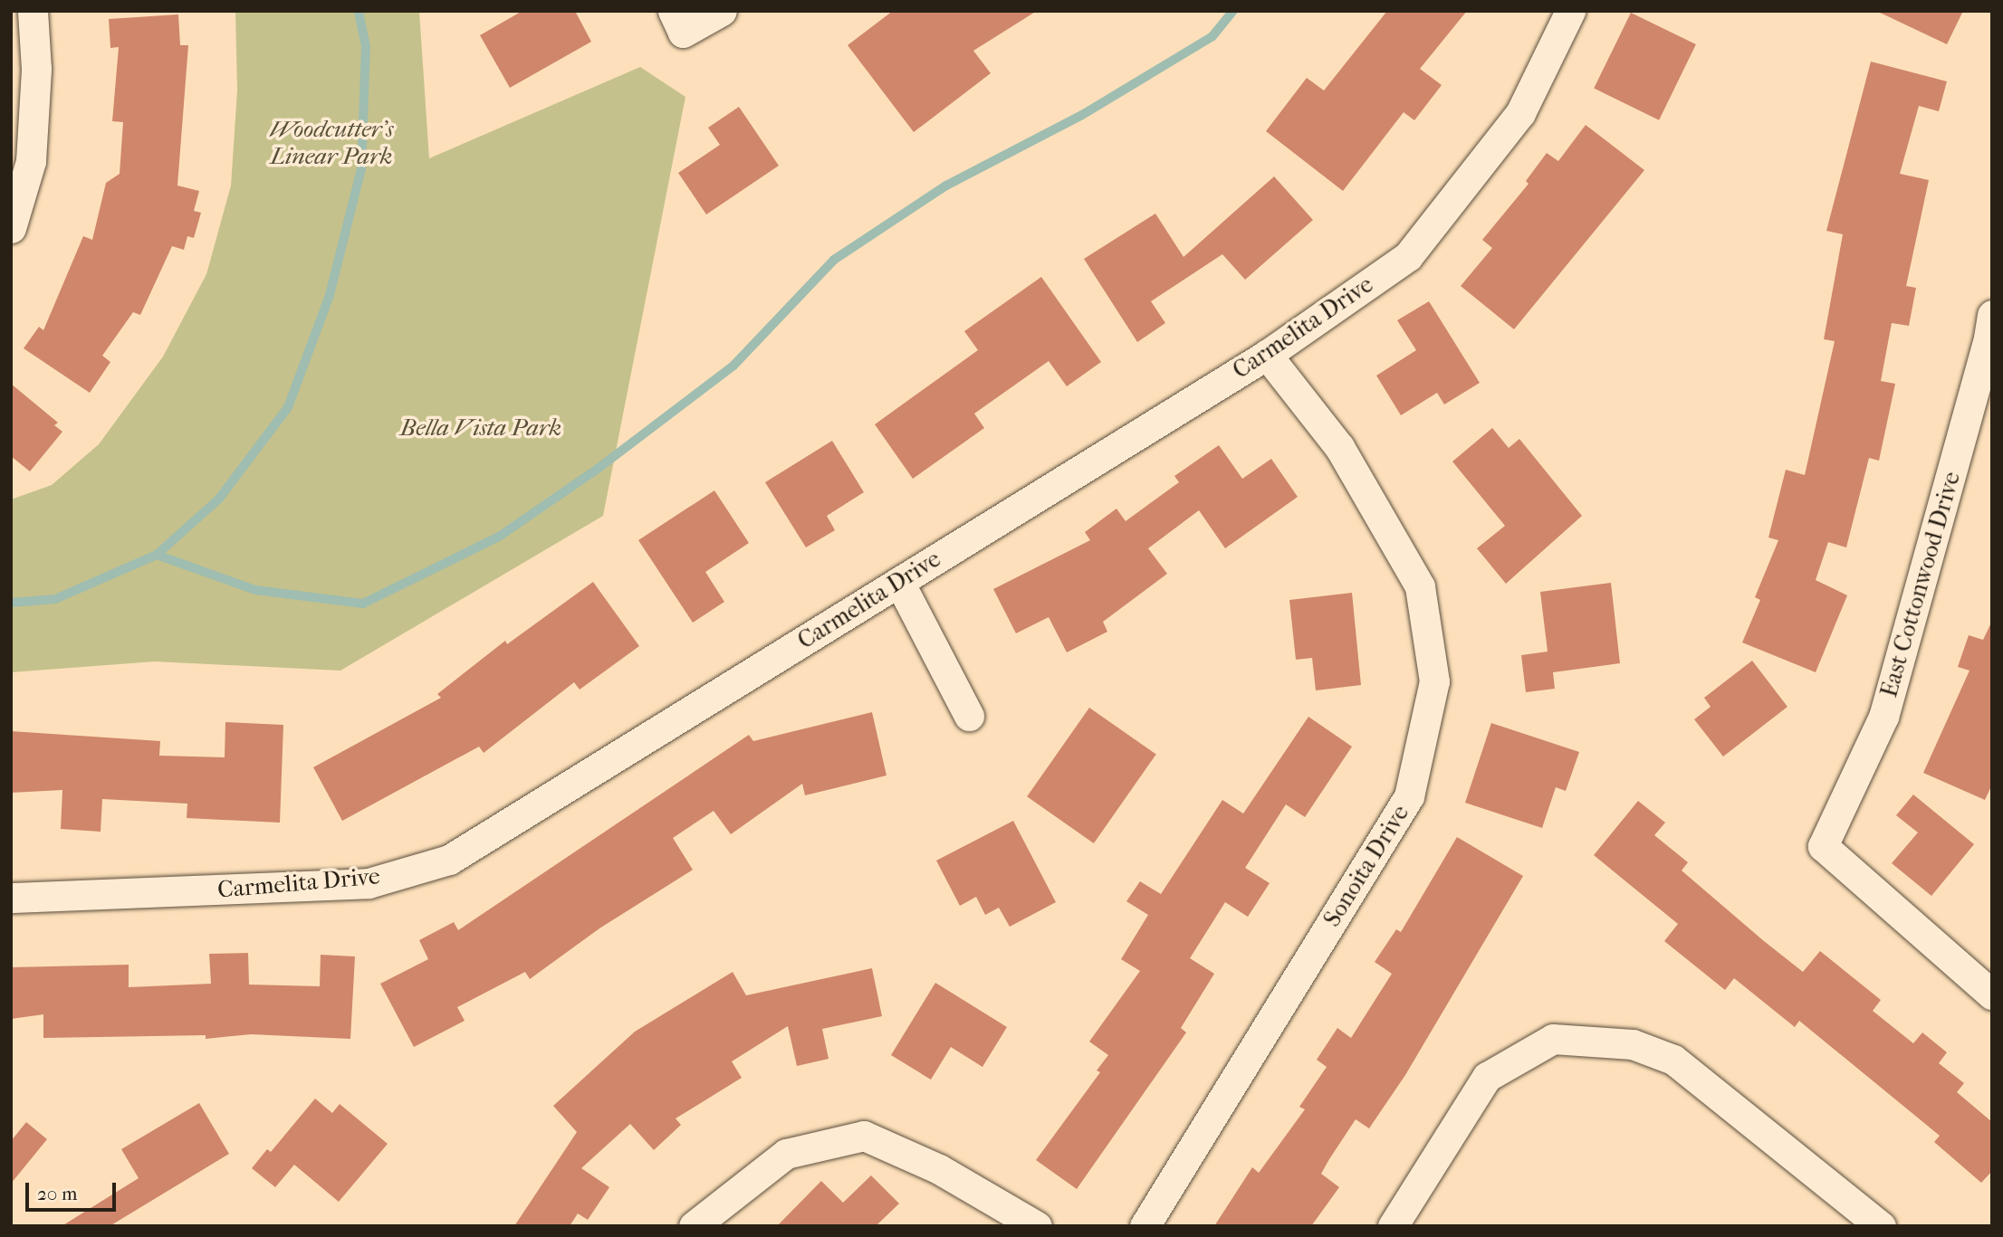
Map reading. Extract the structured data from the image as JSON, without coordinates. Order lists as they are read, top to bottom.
{
  "streets": {
    "street": ["Carmelita Drive", "East Cottonwood Drive", "Sonoita Drive"]
  },
  "crossings": [
    ["Carmelita Drive", "Sonoita Drive"]
  ],
  "parks": ["Woodcutter's Linear Park", "Bella Vista Park"],
  "scale_bar": "20 m"
}
